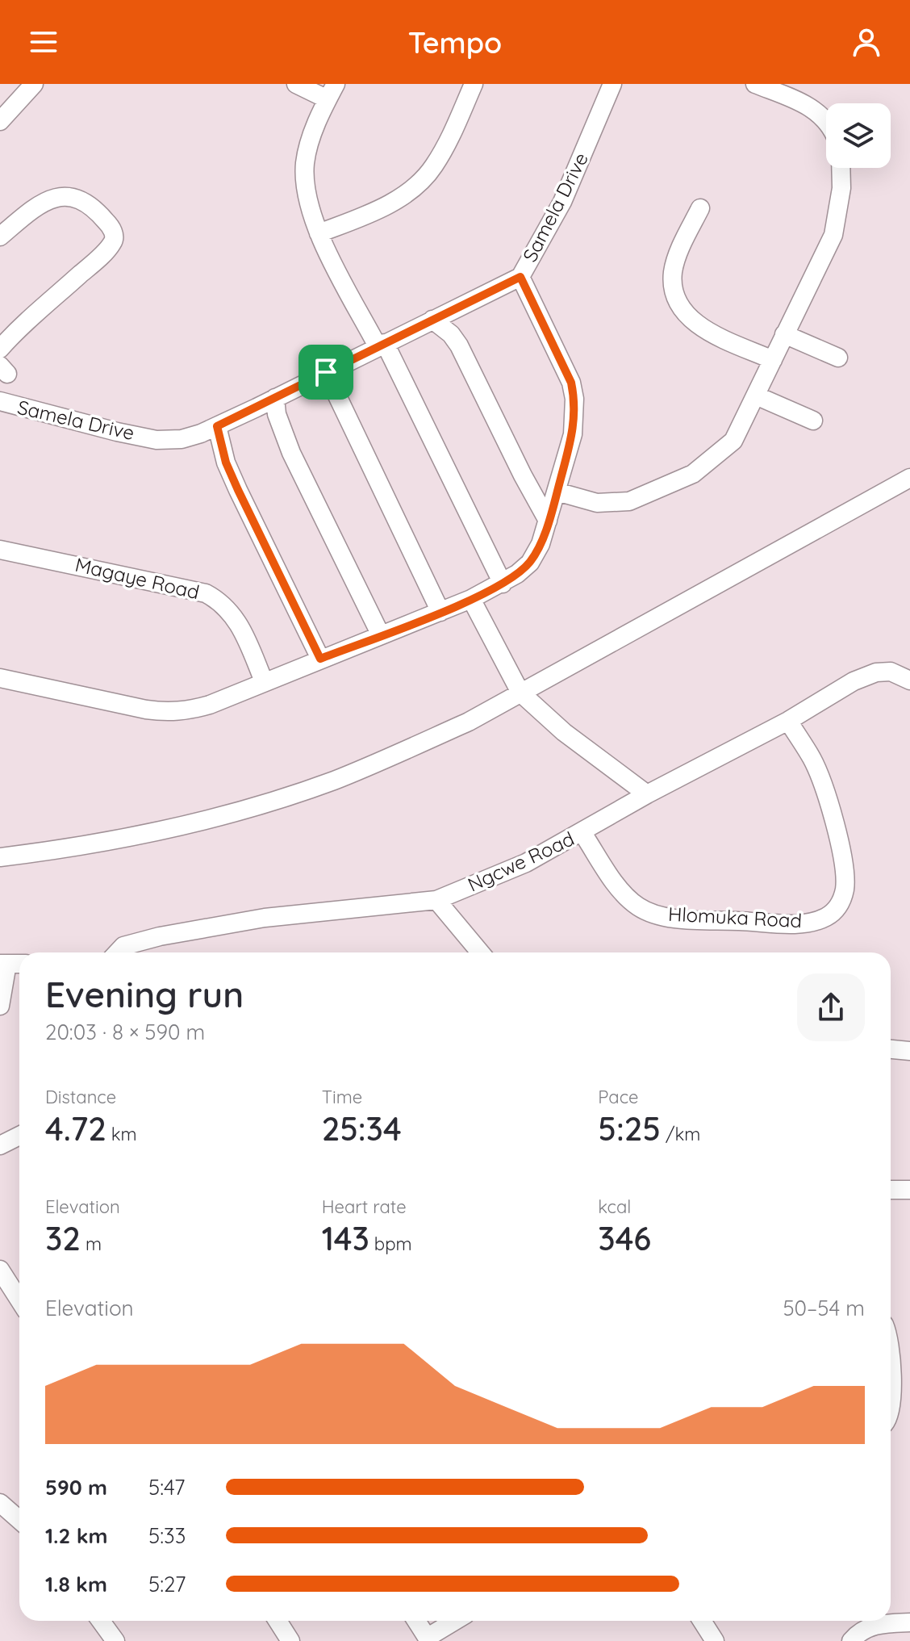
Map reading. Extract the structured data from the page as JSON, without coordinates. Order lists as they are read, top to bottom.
{
  "streets": {
    "street": [
      "Samela Drive",
      "Magaye Road",
      "Ngcwe Road",
      "Hlomuka Road"
    ]
  },
  "crossings": [
    ["Ngcwe Road", "Hlomuka Road"]
  ],
  "page": {
    "header": "Tempo",
    "heading": ["Evening run", "20:03 · 8 × 590 m"],
    "stats": [
      ["Distance", "4.72 km"],
      ["Time", "25:34"],
      ["Pace", "5:25 /km"],
      ["Elevation", "32 m"],
      ["Heart rate", "143 bpm"],
      ["kcal", "346"]
    ],
    "chart": ["Elevation", "50–54 m"],
    "list": [
      {
        "name": "590 m",
        "note": "5:47"
      },
      {
        "name": "1.2 km",
        "note": "5:33"
      },
      {
        "name": "1.8 km",
        "note": "5:27"
      }
    ]
  }
}
